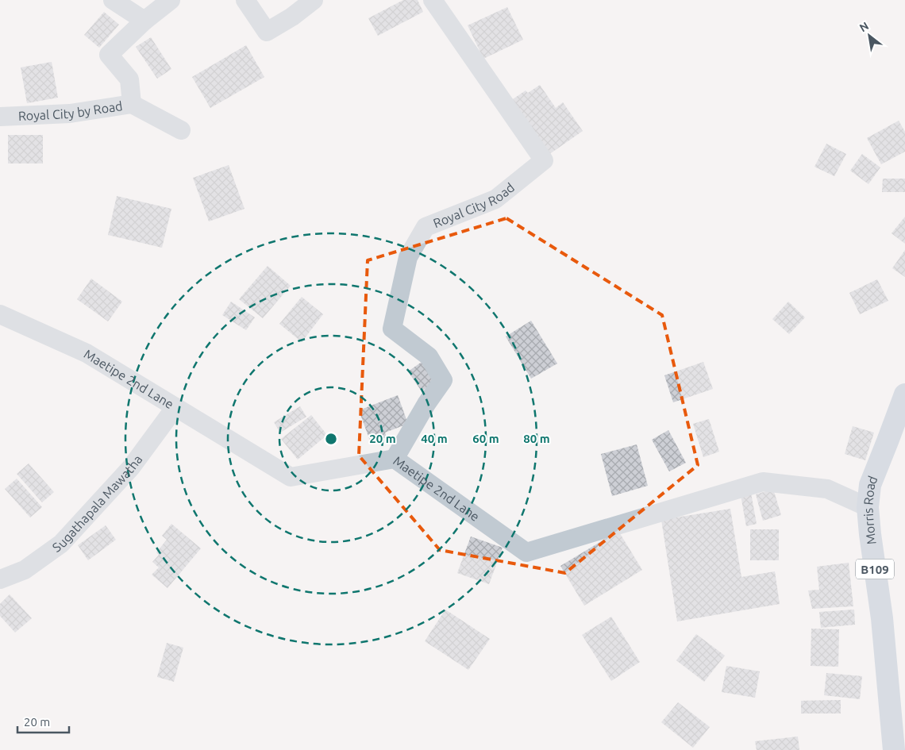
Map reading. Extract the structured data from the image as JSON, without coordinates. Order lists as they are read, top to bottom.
{
  "streets": {
    "main road": ["Morris Road", "B109"],
    "street": [
      "Royal City by Road",
      "Royal City Road",
      "Maetipe 2nd Lane",
      "Sugathapala Mawatha"
    ]
  },
  "crossings": [
    ["Royal City Road", "Maetipe 2nd Lane"],
    ["Maetipe 2nd Lane", "Sugathapala Mawatha"],
    ["Maetipe 2nd Lane", "Morris Road"]
  ],
  "scale_bar": "20 m",
  "north": "top left",
  "rings": [
    "20 m",
    "40 m",
    "60 m",
    "80 m"
  ]
}
